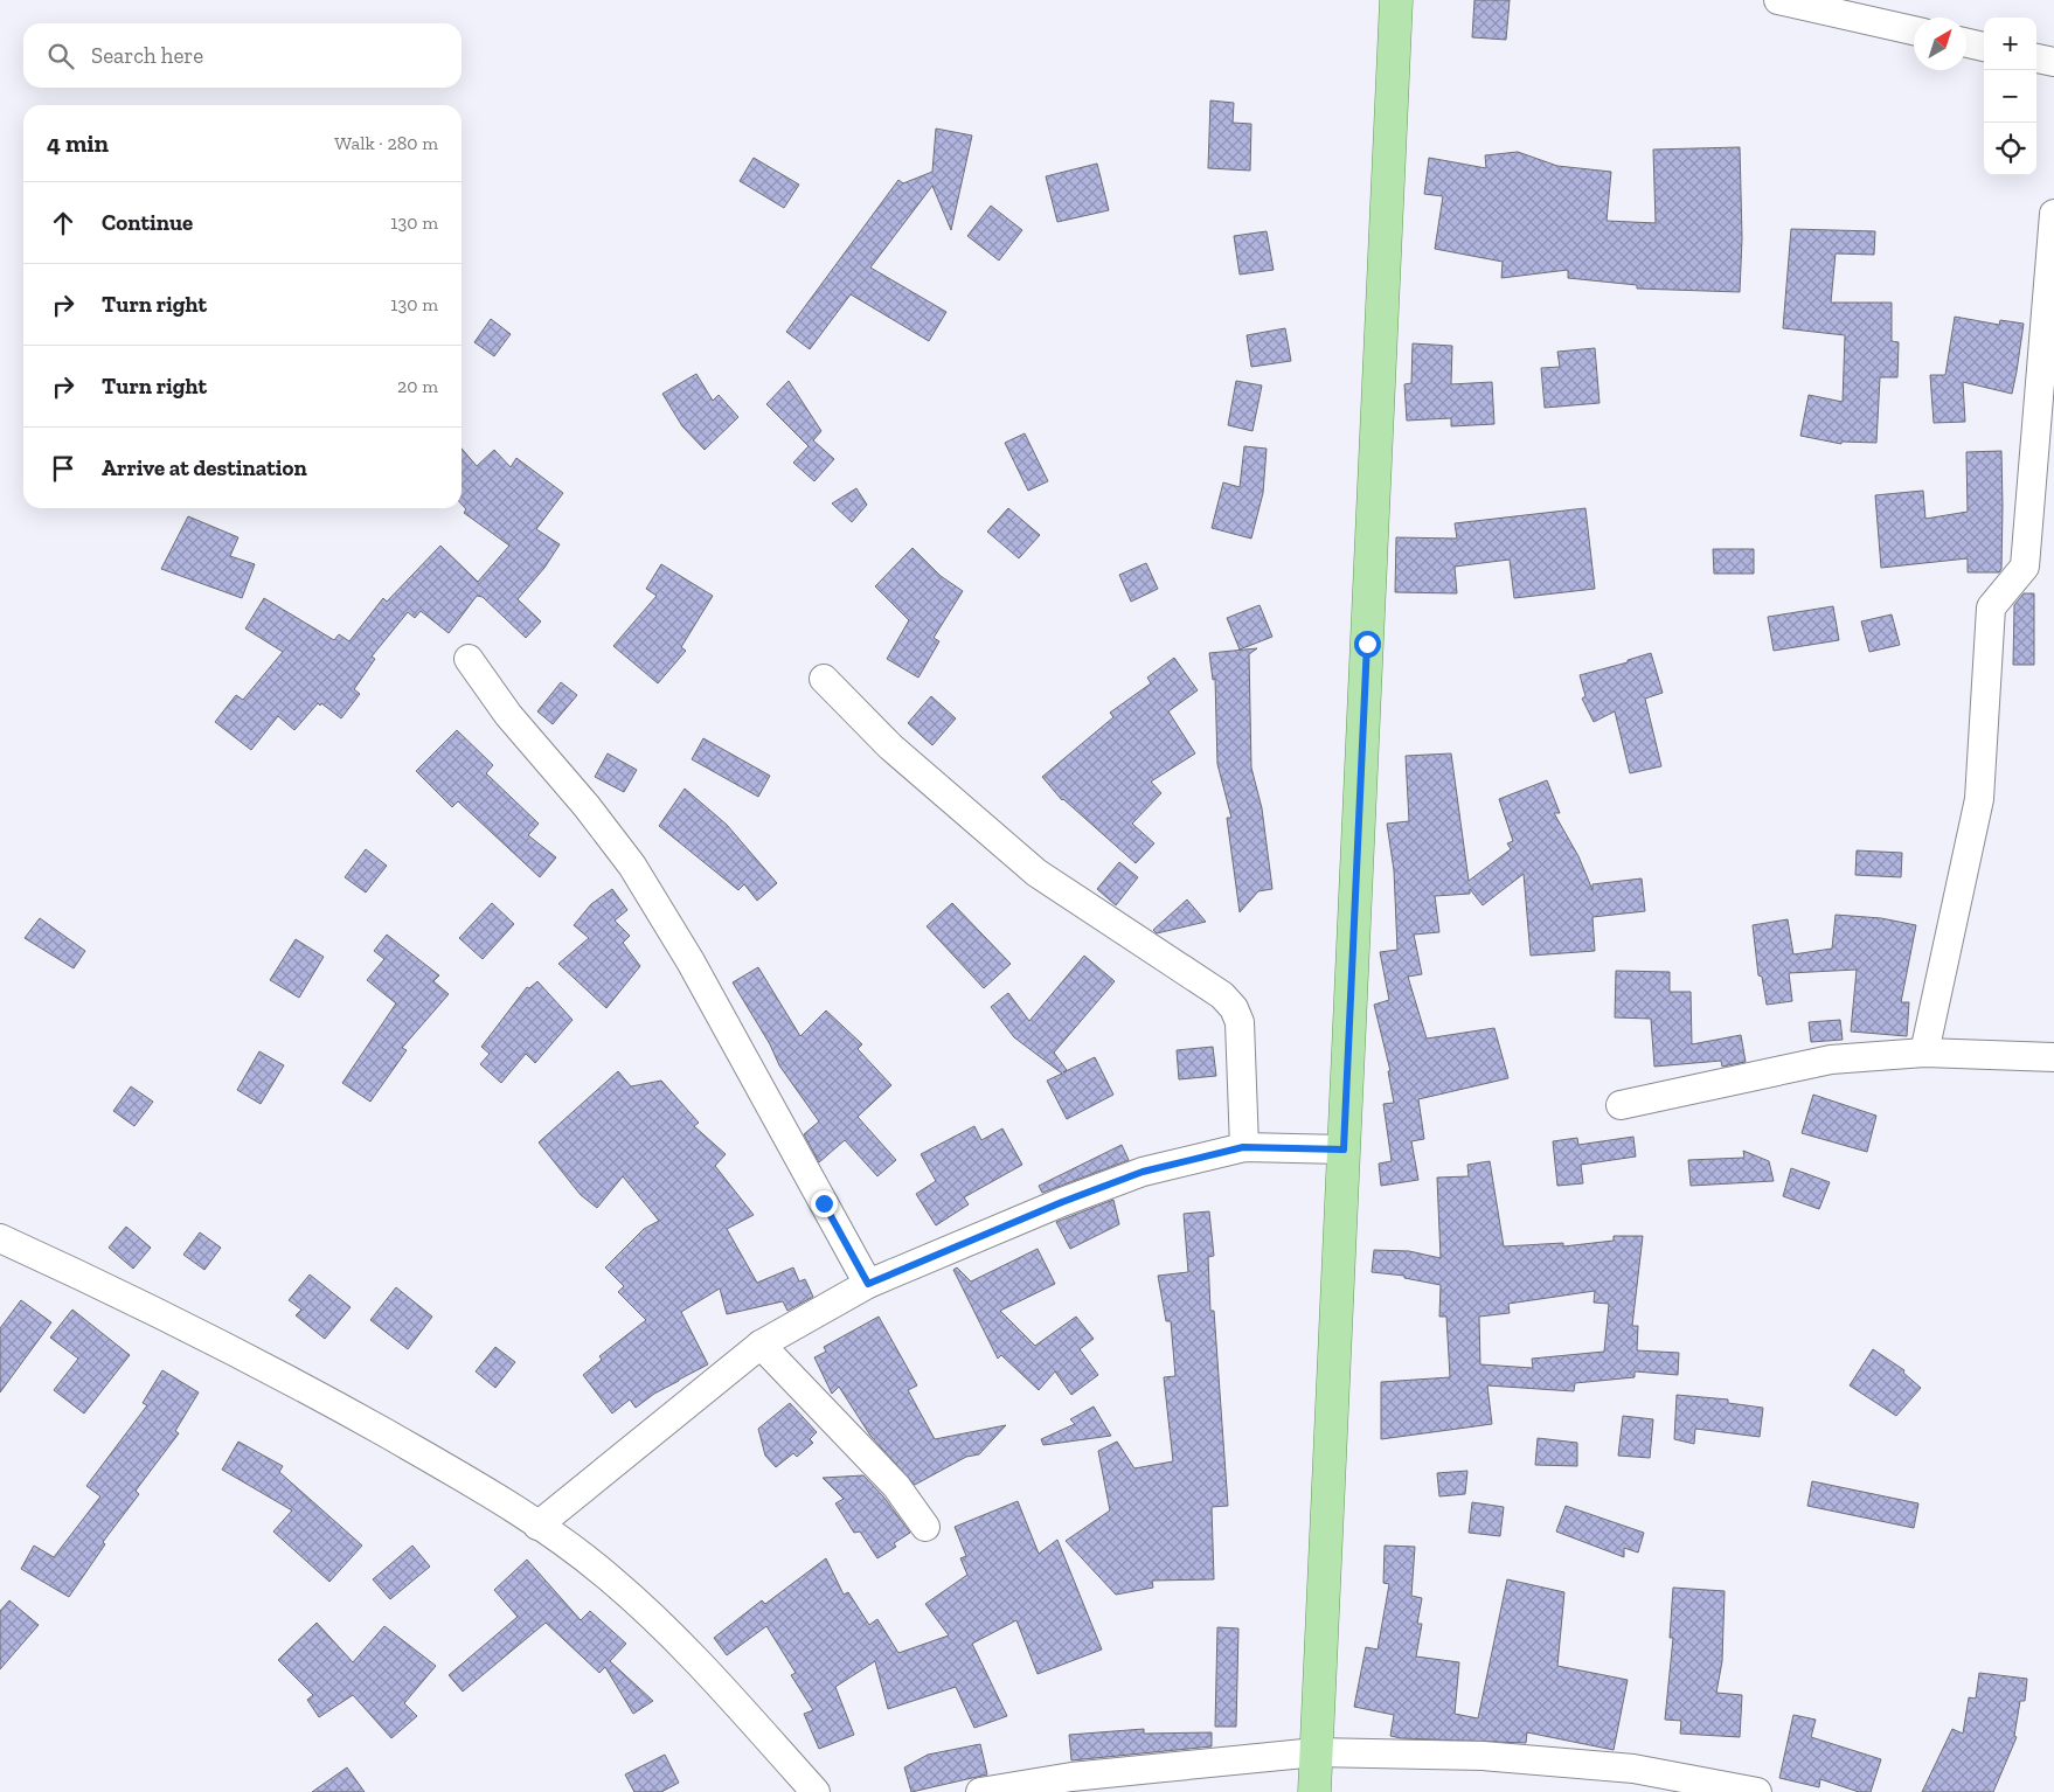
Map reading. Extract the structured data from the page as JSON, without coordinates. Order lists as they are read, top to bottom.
{
  "north": "top right",
  "page": {
    "map_buttons": ["+", "−"],
    "search": "Search here",
    "heading": ["4 min", "Walk · 280 m"],
    "list": [
      ["Continue", "130 m"],
      ["Turn right", "130 m"],
      ["Turn right", "20 m"],
      "Arrive at destination"
    ]
  }
}
